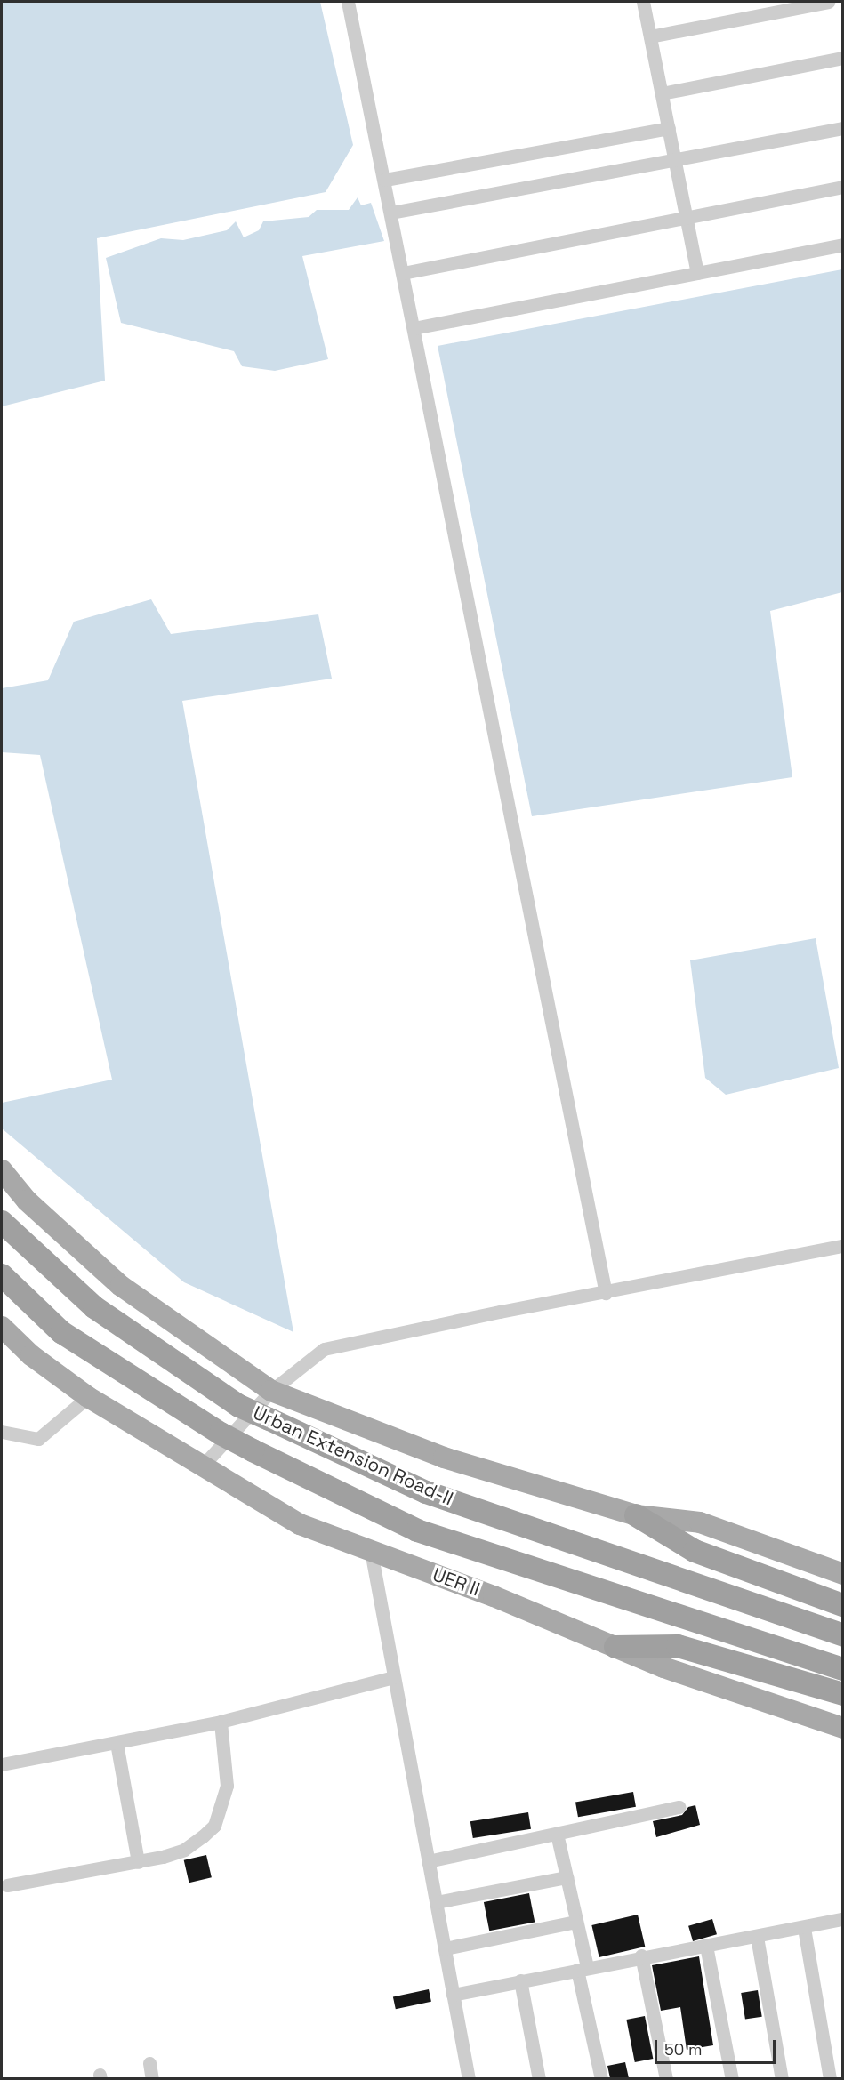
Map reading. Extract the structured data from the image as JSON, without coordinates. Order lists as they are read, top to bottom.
{
  "streets": {
    "highway": ["Urban Extension Road-II"],
    "main road": ["UER II"]
  },
  "scale_bar": "50 m"
}
